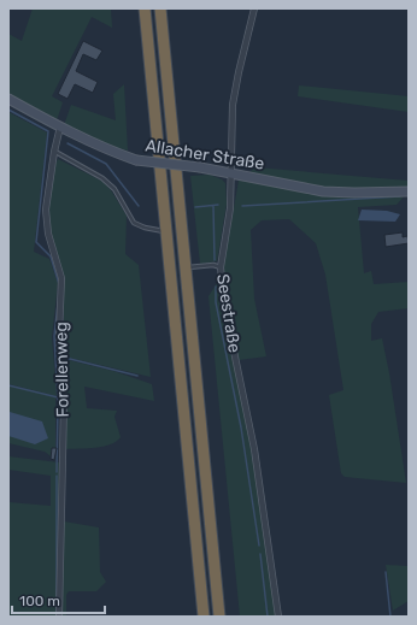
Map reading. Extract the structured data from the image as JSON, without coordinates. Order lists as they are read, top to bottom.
{
  "streets": {
    "street": ["Allacher Straße", "Seestraße", "Forellenweg"]
  },
  "crossings": [
    ["Allacher Straße", "Seestraße"],
    ["Allacher Straße", "Forellenweg"]
  ],
  "scale_bar": "100 m"
}
